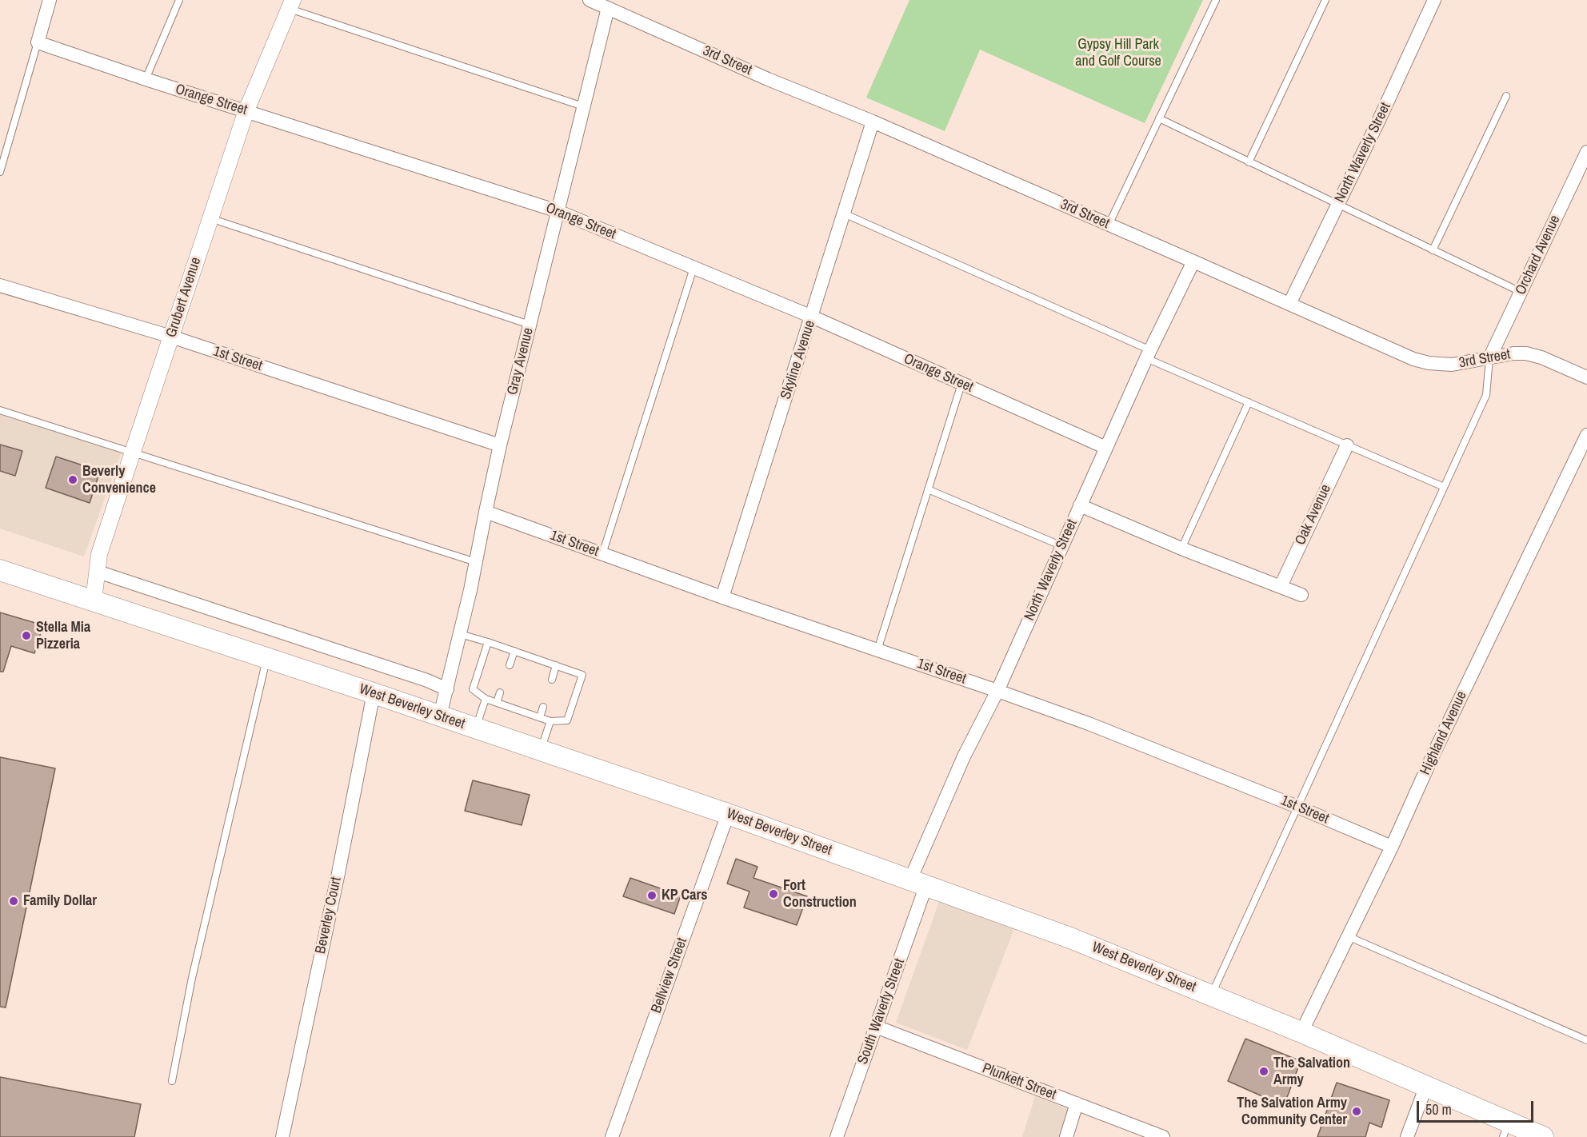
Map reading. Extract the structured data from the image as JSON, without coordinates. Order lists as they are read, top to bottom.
{
  "streets": {
    "main road": ["West Beverley Street"],
    "street": [
      "3rd Street",
      "Orange Street",
      "North Waverly Street",
      "Orchard Avenue",
      "Grubert Avenue",
      "1st Street",
      "Skyline Avenue",
      "Gray Avenue",
      "Oak Avenue",
      "Highland Avenue",
      "Beverley Court",
      "Bellview Street",
      "South Waverly Street",
      "Plunkett Street"
    ]
  },
  "crossings": [
    ["3rd Street", "North Waverly Street"],
    ["3rd Street", "Orchard Avenue"],
    ["3rd Street", "Skyline Avenue"],
    ["3rd Street", "Gray Avenue"],
    ["Orange Street", "North Waverly Street"],
    ["Orange Street", "Grubert Avenue"],
    ["Orange Street", "Skyline Avenue"],
    ["Orange Street", "Gray Avenue"],
    ["North Waverly Street", "1st Street"],
    ["North Waverly Street", "West Beverley Street"],
    ["North Waverly Street", "South Waverly Street"],
    ["Grubert Avenue", "1st Street"],
    ["Grubert Avenue", "West Beverley Street"],
    ["1st Street", "Skyline Avenue"],
    ["1st Street", "Gray Avenue"],
    ["1st Street", "Highland Avenue"],
    ["Gray Avenue", "West Beverley Street"],
    ["West Beverley Street", "Highland Avenue"],
    ["West Beverley Street", "Beverley Court"],
    ["West Beverley Street", "Bellview Street"],
    ["West Beverley Street", "South Waverly Street"],
    ["South Waverly Street", "Plunkett Street"]
  ],
  "parks": ["Gypsy Hill Park and Golf Course"],
  "places": [
    "Beverly Convenience",
    "Stella Mia Pizzeria",
    "Fort Construction",
    "KP Cars",
    "Family Dollar",
    "The Salvation Army",
    "The Salvation Army Community Center"
  ],
  "scale_bar": "50 m"
}
